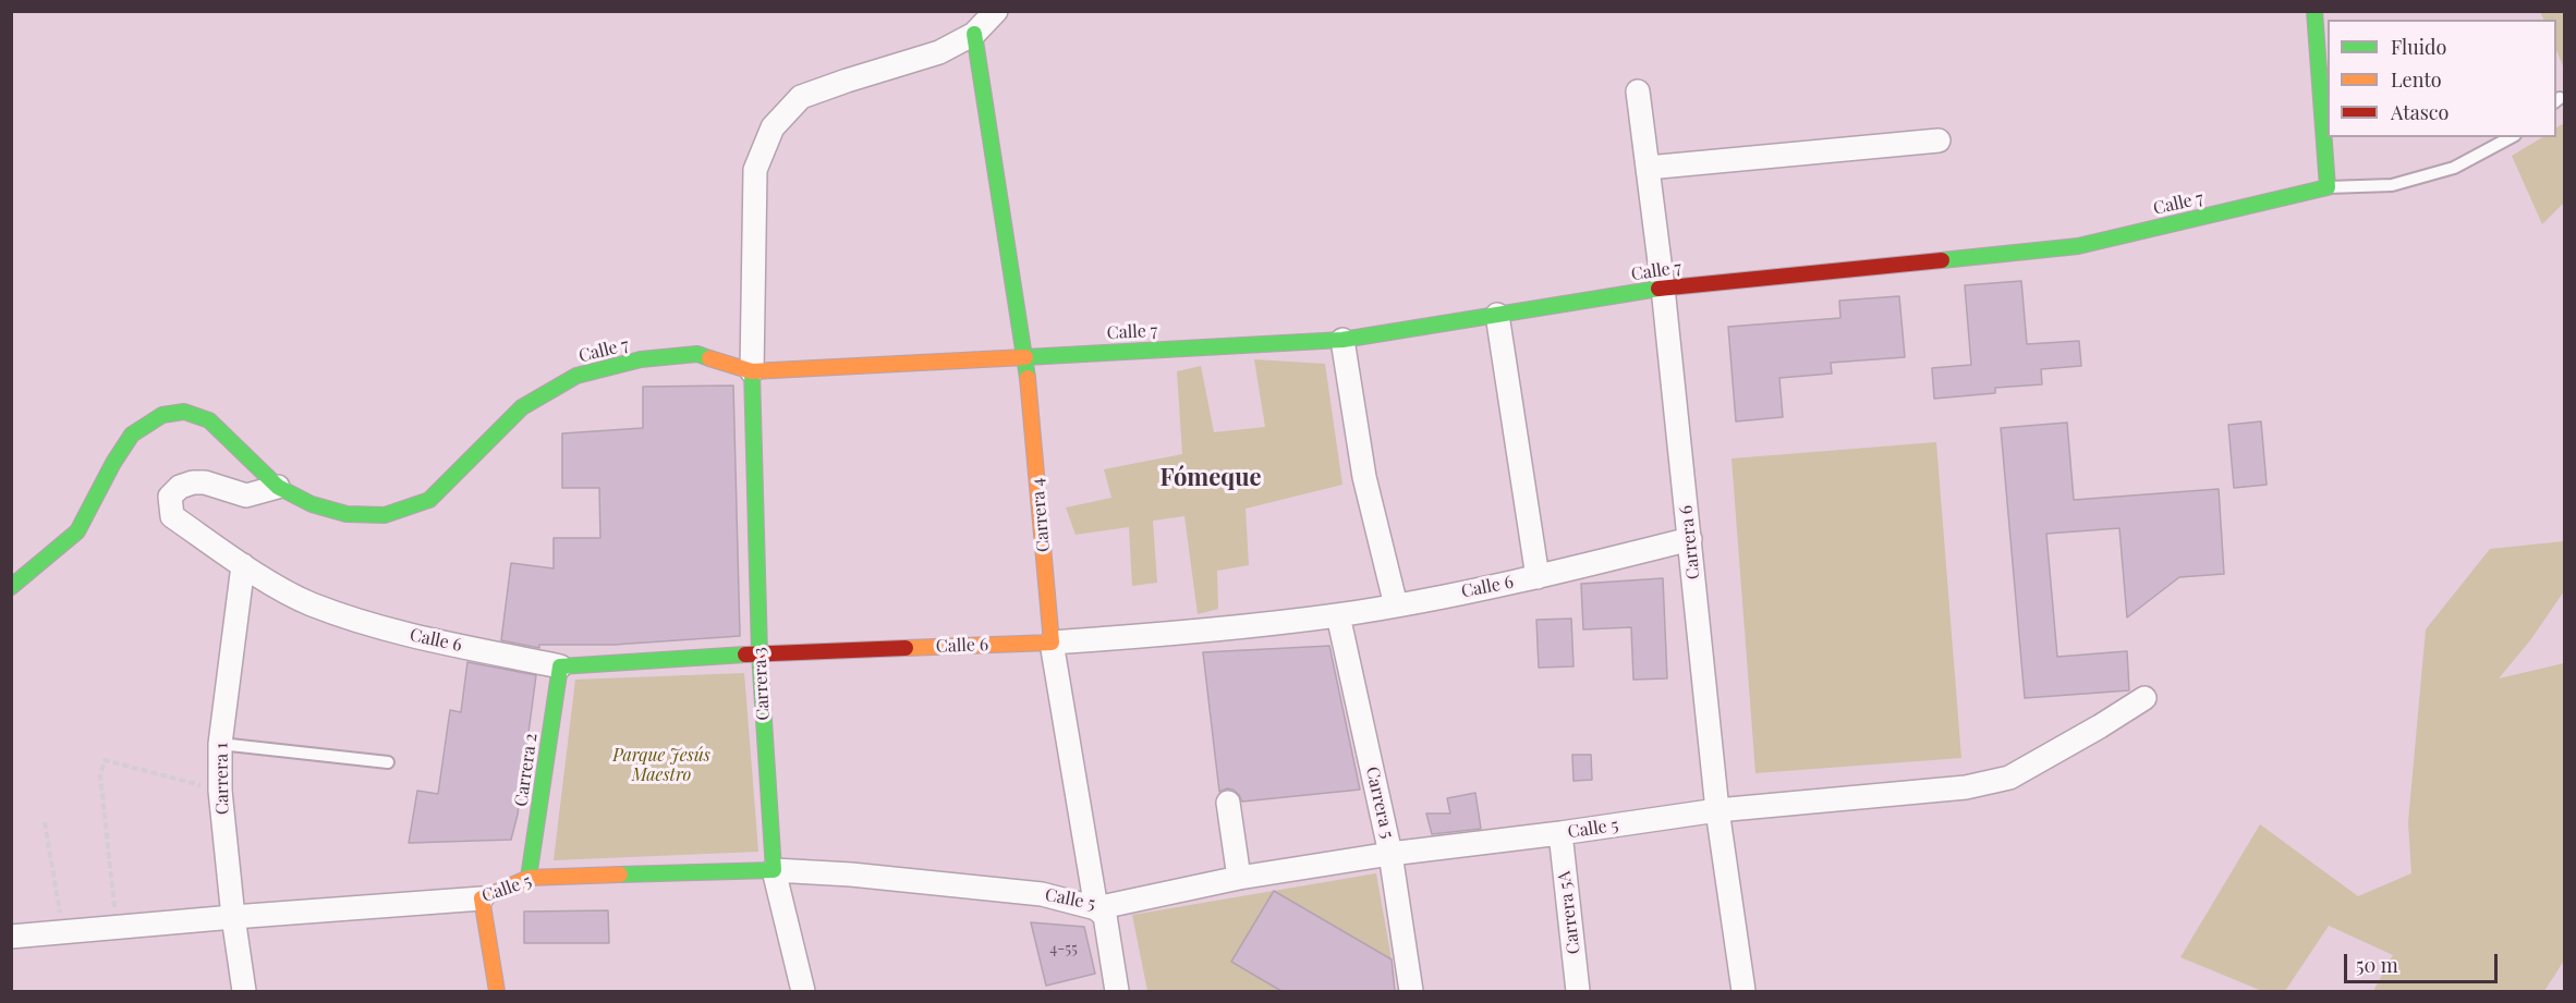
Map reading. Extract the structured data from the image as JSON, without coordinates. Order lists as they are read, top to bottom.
{
  "streets": {
    "street": [
      "Calle 7",
      "Carrera 4",
      "Carrera 6",
      "Calle 6",
      "Carrera 3",
      "Carrera 2",
      "Carrera 1",
      "Carrera 5",
      "Calle 5",
      "Carrera 5A"
    ]
  },
  "crossings": [
    ["Calle 7", "Carrera 4"],
    ["Calle 7", "Carrera 6"],
    ["Calle 7", "Calle 6"],
    ["Calle 7", "Carrera 3"],
    ["Carrera 4", "Calle 6"],
    ["Carrera 4", "Calle 5"],
    ["Carrera 6", "Calle 6"],
    ["Carrera 6", "Calle 5"],
    ["Calle 6", "Carrera 3"],
    ["Calle 6", "Carrera 2"],
    ["Calle 6", "Carrera 1"],
    ["Calle 6", "Carrera 5"],
    ["Carrera 3", "Calle 5"],
    ["Carrera 2", "Calle 5"],
    ["Carrera 1", "Calle 5"],
    ["Carrera 5", "Calle 5"],
    ["Calle 5", "Carrera 5A"]
  ],
  "districts": ["Fómeque"],
  "parks": ["Parque Jesús Maestro"],
  "house_numbers": ["4-55"],
  "legend": ["Fluido", "Lento", "Atasco"],
  "scale_bar": "50 m"
}
